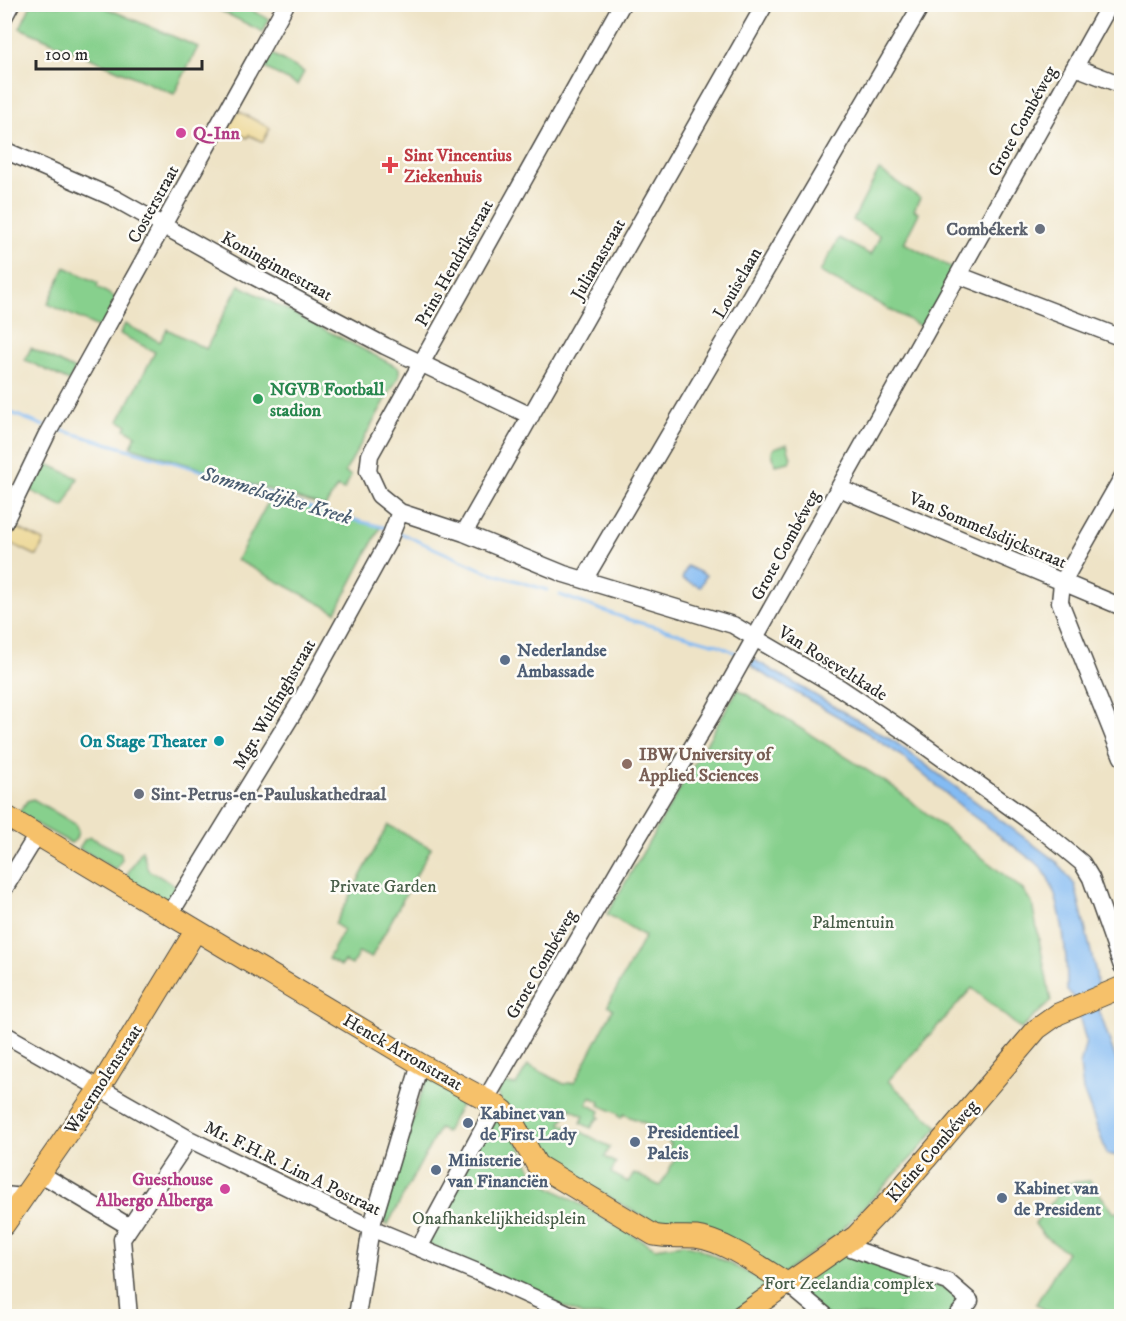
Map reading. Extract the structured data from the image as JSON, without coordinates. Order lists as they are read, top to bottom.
{
  "streets": {
    "main road": ["Henck Arronstraat", "Watermolenstraat", "Kleine Combéweg"],
    "street": [
      "Grote Combéweg",
      "Costerstraat",
      "Julianastraat",
      "Prins Hendrikstraat",
      "Koninginnestraat",
      "Louiselaan",
      "Van Sommelsdijckstraat",
      "Van Roseveltkade",
      "Mgr. Wulfinghstraat",
      "Mr. F.H.R. Lim A Postraat"
    ]
  },
  "crossings": [
    ["Grote Combéweg", "Van Sommelsdijckstraat"],
    ["Grote Combéweg", "Van Roseveltkade"],
    ["Grote Combéweg", "Henck Arronstraat"],
    ["Grote Combéweg", "Mr. F.H.R. Lim A Postraat"],
    ["Costerstraat", "Koninginnestraat"],
    ["Julianastraat", "Koninginnestraat"],
    ["Julianastraat", "Van Roseveltkade"],
    ["Prins Hendrikstraat", "Koninginnestraat"],
    ["Prins Hendrikstraat", "Van Roseveltkade"],
    ["Louiselaan", "Van Roseveltkade"],
    ["Van Roseveltkade", "Mgr. Wulfinghstraat"],
    ["Mgr. Wulfinghstraat", "Henck Arronstraat"],
    ["Henck Arronstraat", "Watermolenstraat"],
    ["Henck Arronstraat", "Kleine Combéweg"],
    ["Watermolenstraat", "Mr. F.H.R. Lim A Postraat"]
  ],
  "water": ["Sommelsdijkse Kreek"],
  "parks": [
    "Private Garden",
    "Palmentuin",
    "Onafhankelijkheidsplein",
    "Fort Zeelandia complex"
  ],
  "places": {
    "other": [
      "Q-Inn",
      "Combékerk",
      "NGVB Football stadion",
      "Nederlandse Ambassade",
      "On Stage Theater",
      "IBW University of Applied Sciences",
      "Sint-Petrus-en-Pauluskathedraal",
      "Kabinet van de First Lady",
      "Presidentieel Paleis",
      "Ministerie van Financiën",
      "Guesthouse Albergo Alberga",
      "Kabinet van de President"
    ],
    "health": ["Sint Vincentius Ziekenhuis"]
  },
  "scale_bar": "100 m"
}
